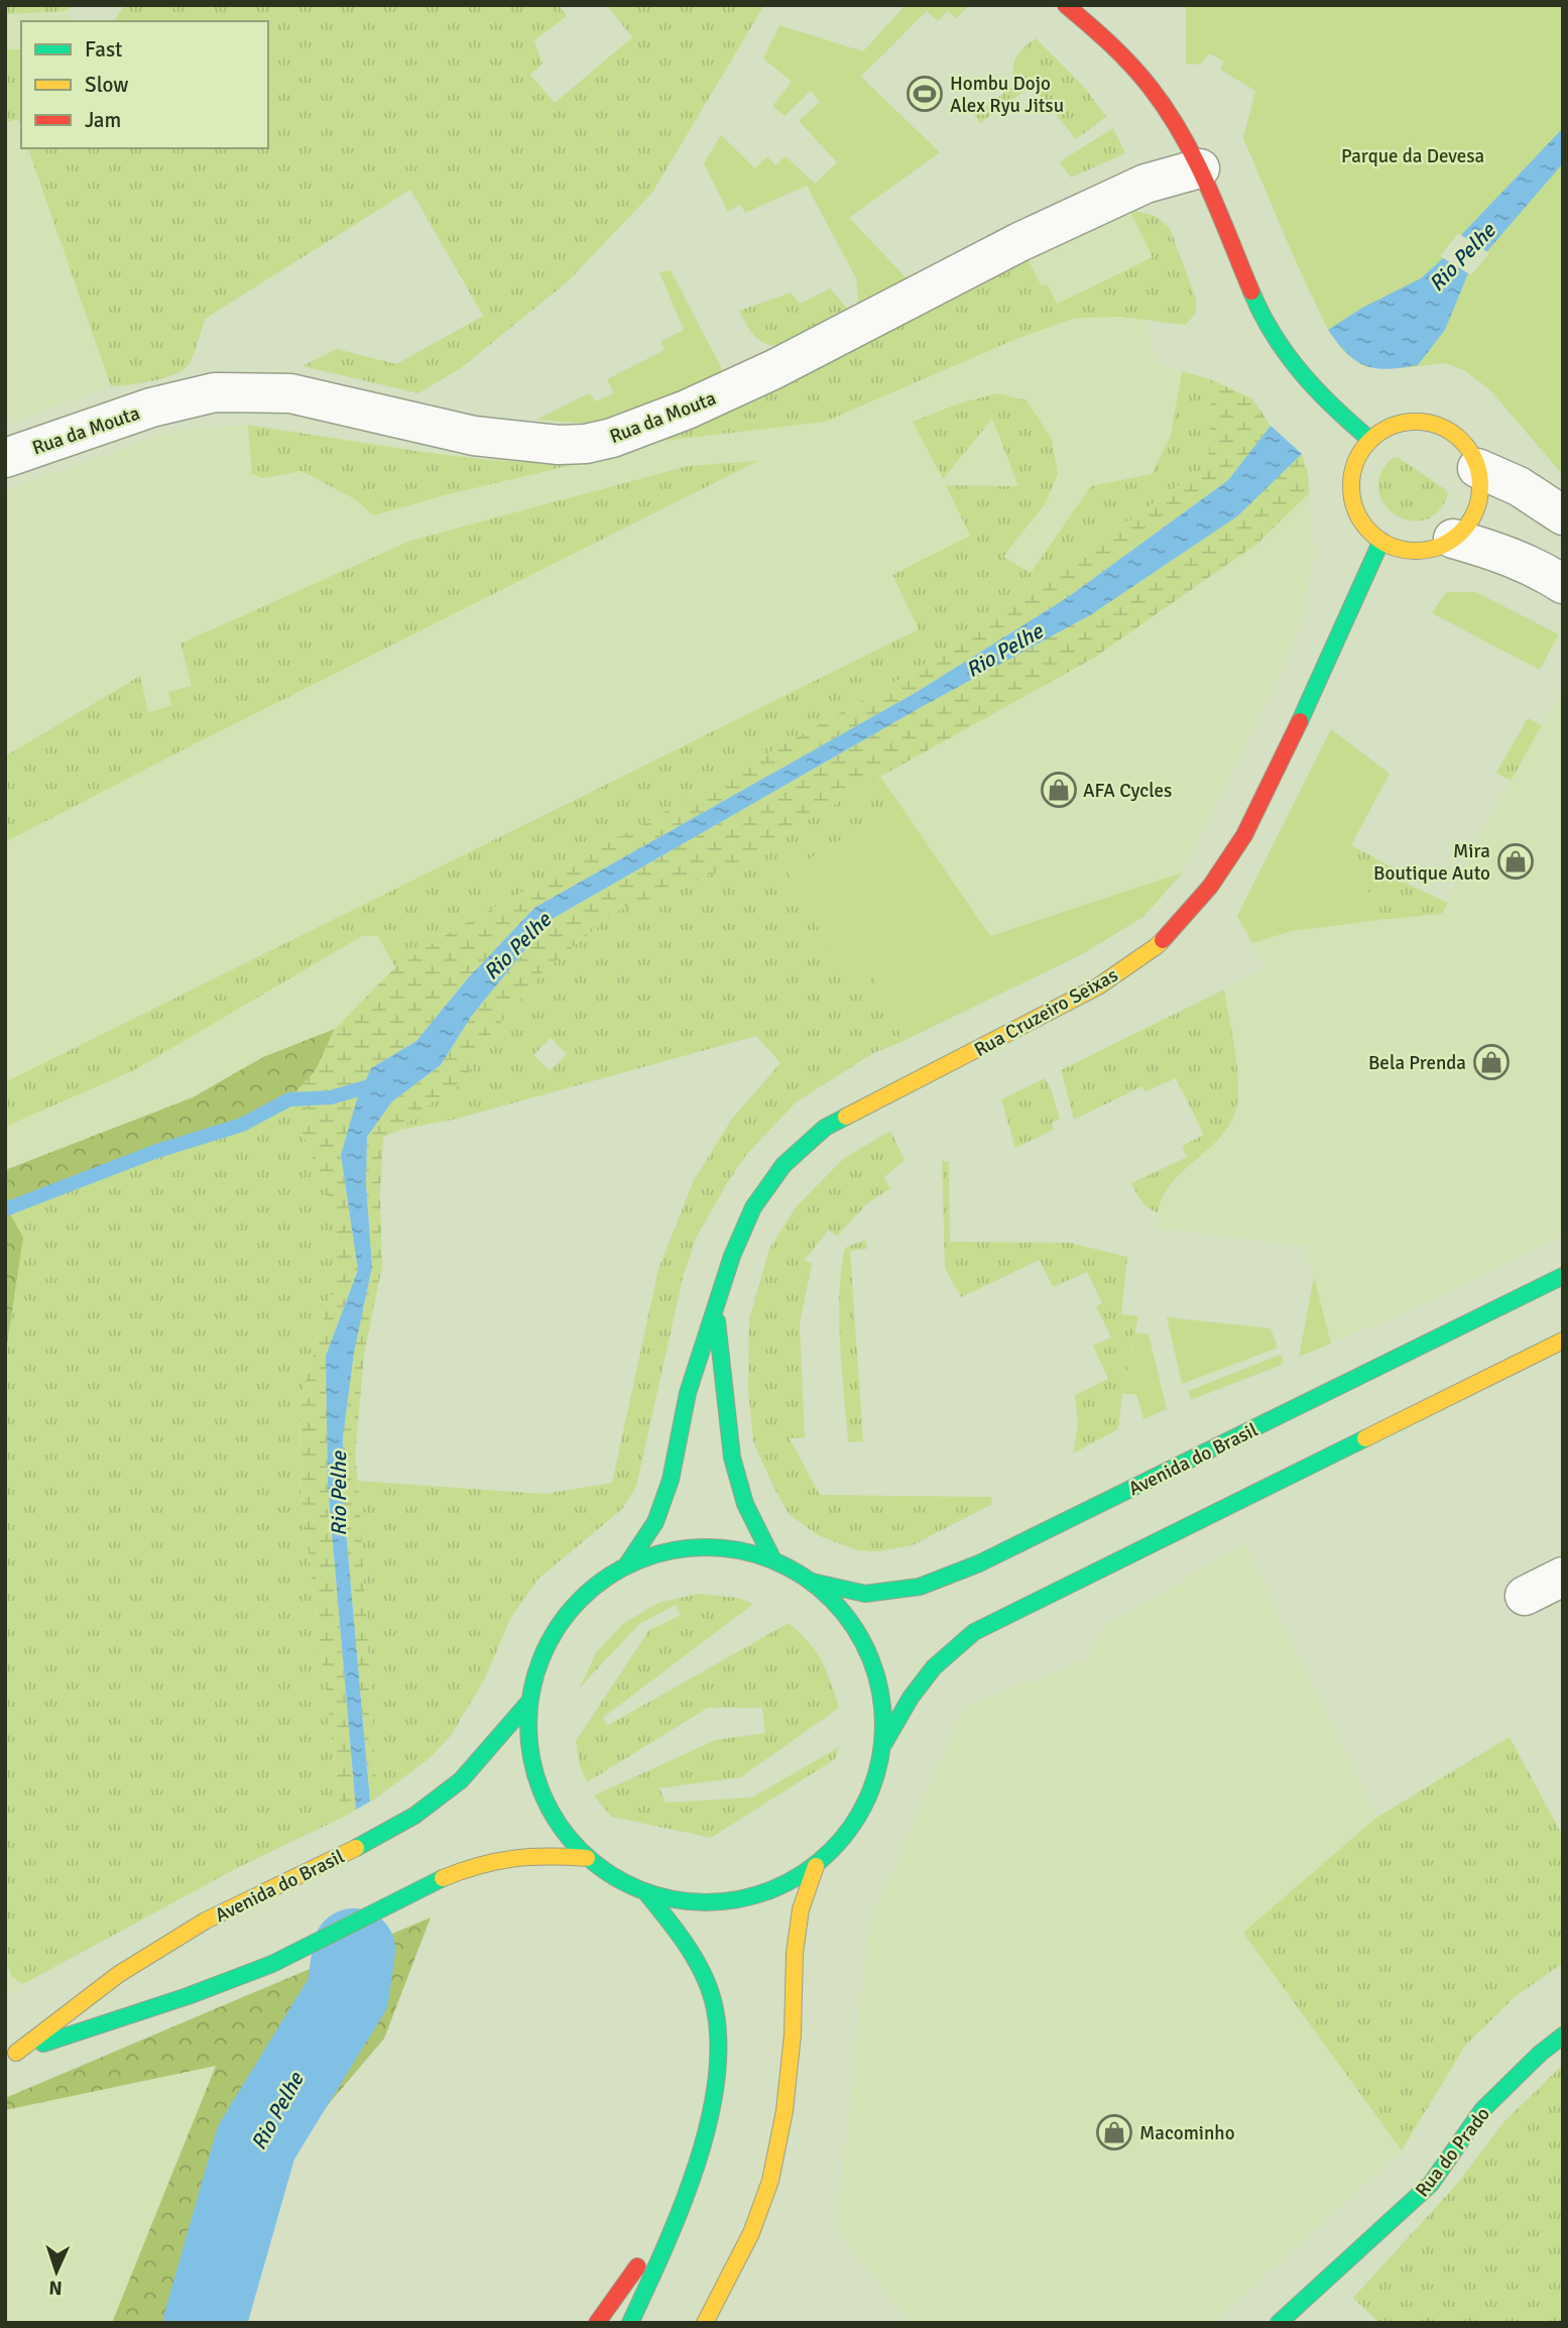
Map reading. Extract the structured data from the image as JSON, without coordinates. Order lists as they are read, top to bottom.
{
  "streets": {
    "main road": ["Rua Cruzeiro Seixas", "Avenida do Brasil", "Rua do Prado"],
    "street": ["Rua da Mouta"]
  },
  "crossings": [
    ["Rua Cruzeiro Seixas", "Avenida do Brasil"]
  ],
  "water": ["Rio Pelhe"],
  "parks": ["Parque da Devesa"],
  "places": {
    "sports": ["Hombu Dojo Alex Ryu Jitsu"],
    "shop": [
      "AFA Cycles",
      "Mira Boutique Auto",
      "Bela Prenda",
      "Macominho"
    ]
  },
  "legend": ["Fast", "Slow", "Jam"],
  "north": "bottom"
}
